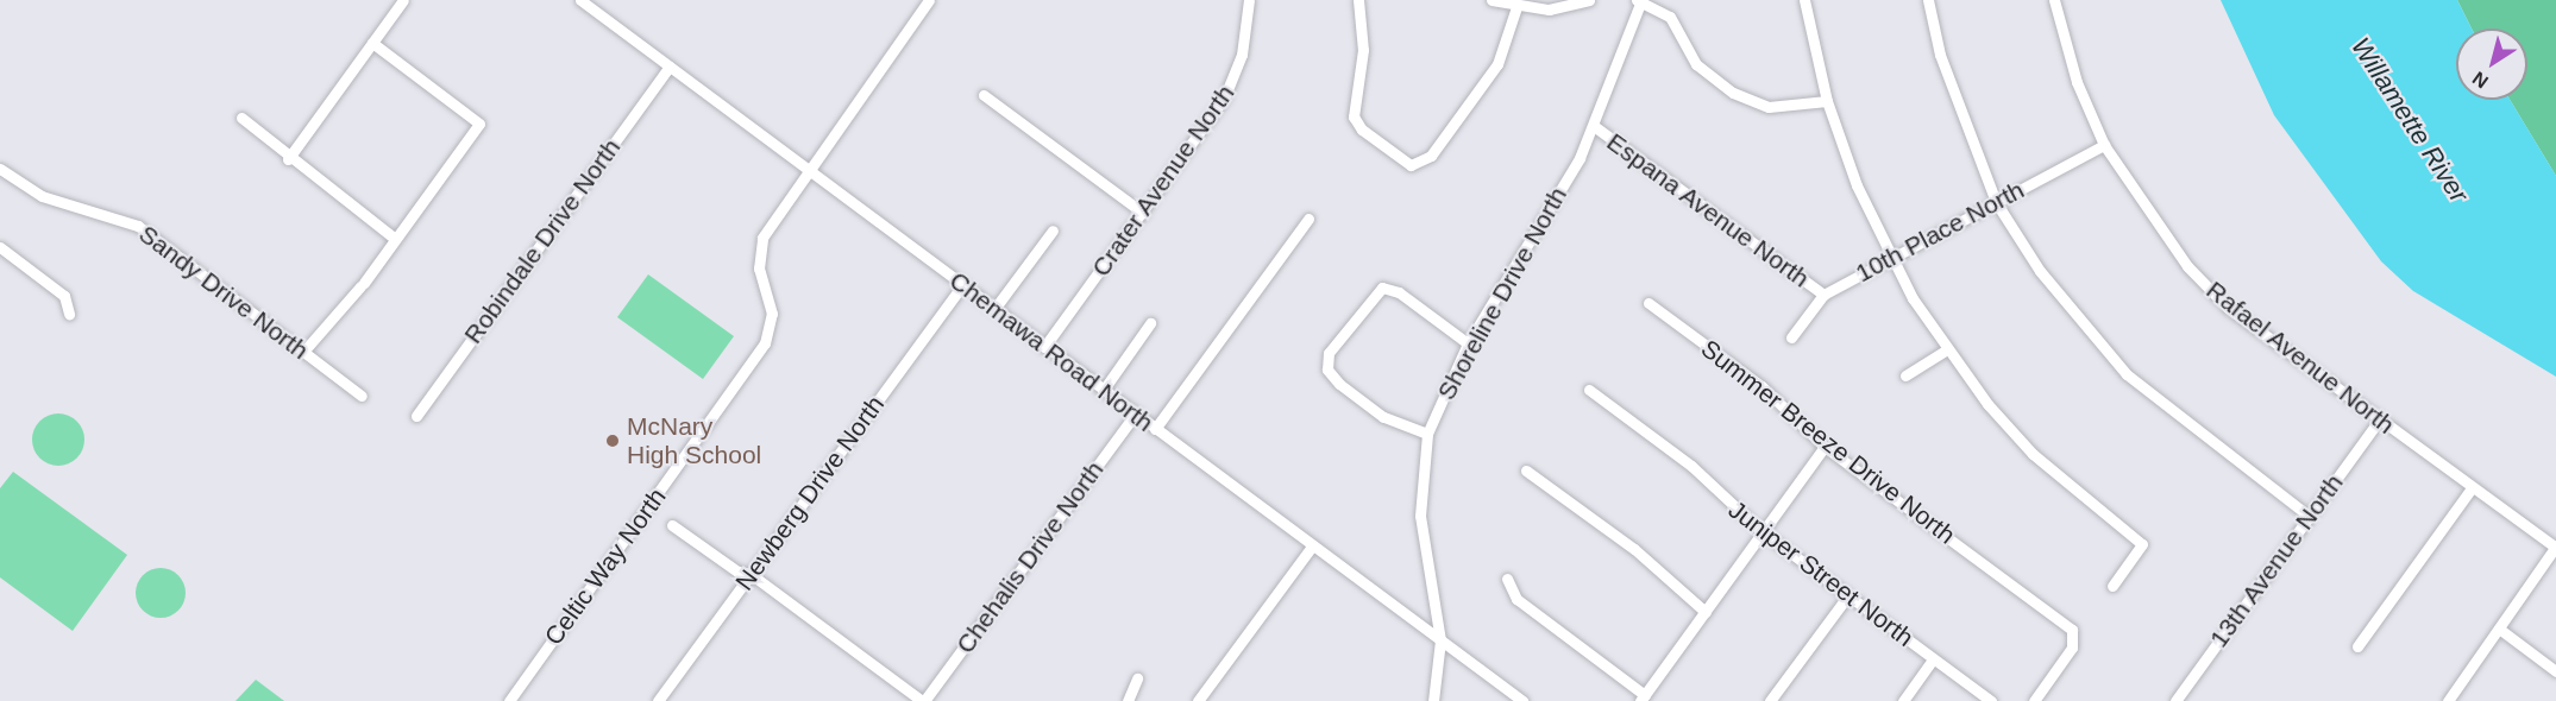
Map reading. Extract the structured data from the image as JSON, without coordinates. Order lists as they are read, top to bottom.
{
  "streets": {
    "street": [
      "Crater Avenue North",
      "Espana Avenue North",
      "10th Place North",
      "Robindale Drive North",
      "Sandy Drive North",
      "Shoreline Drive North",
      "Chemawa Road North",
      "Rafael Avenue North",
      "Summer Breeze Drive North",
      "Newberg Drive North",
      "Chehalis Drive North",
      "13th Avenue North",
      "Celtic Way North",
      "Juniper Street North"
    ]
  },
  "crossings": [
    ["Crater Avenue North", "Chemawa Road North"],
    ["Espana Avenue North", "10th Place North"],
    ["Espana Avenue North", "Shoreline Drive North"],
    ["10th Place North", "Rafael Avenue North"],
    ["Robindale Drive North", "Chemawa Road North"],
    ["Shoreline Drive North", "Chemawa Road North"],
    ["Chemawa Road North", "Newberg Drive North"],
    ["Chemawa Road North", "Chehalis Drive North"],
    ["Chemawa Road North", "Celtic Way North"],
    ["Rafael Avenue North", "13th Avenue North"]
  ],
  "water": ["Willamette River"],
  "places": ["McNary High School"],
  "north": "bottom left"
}
